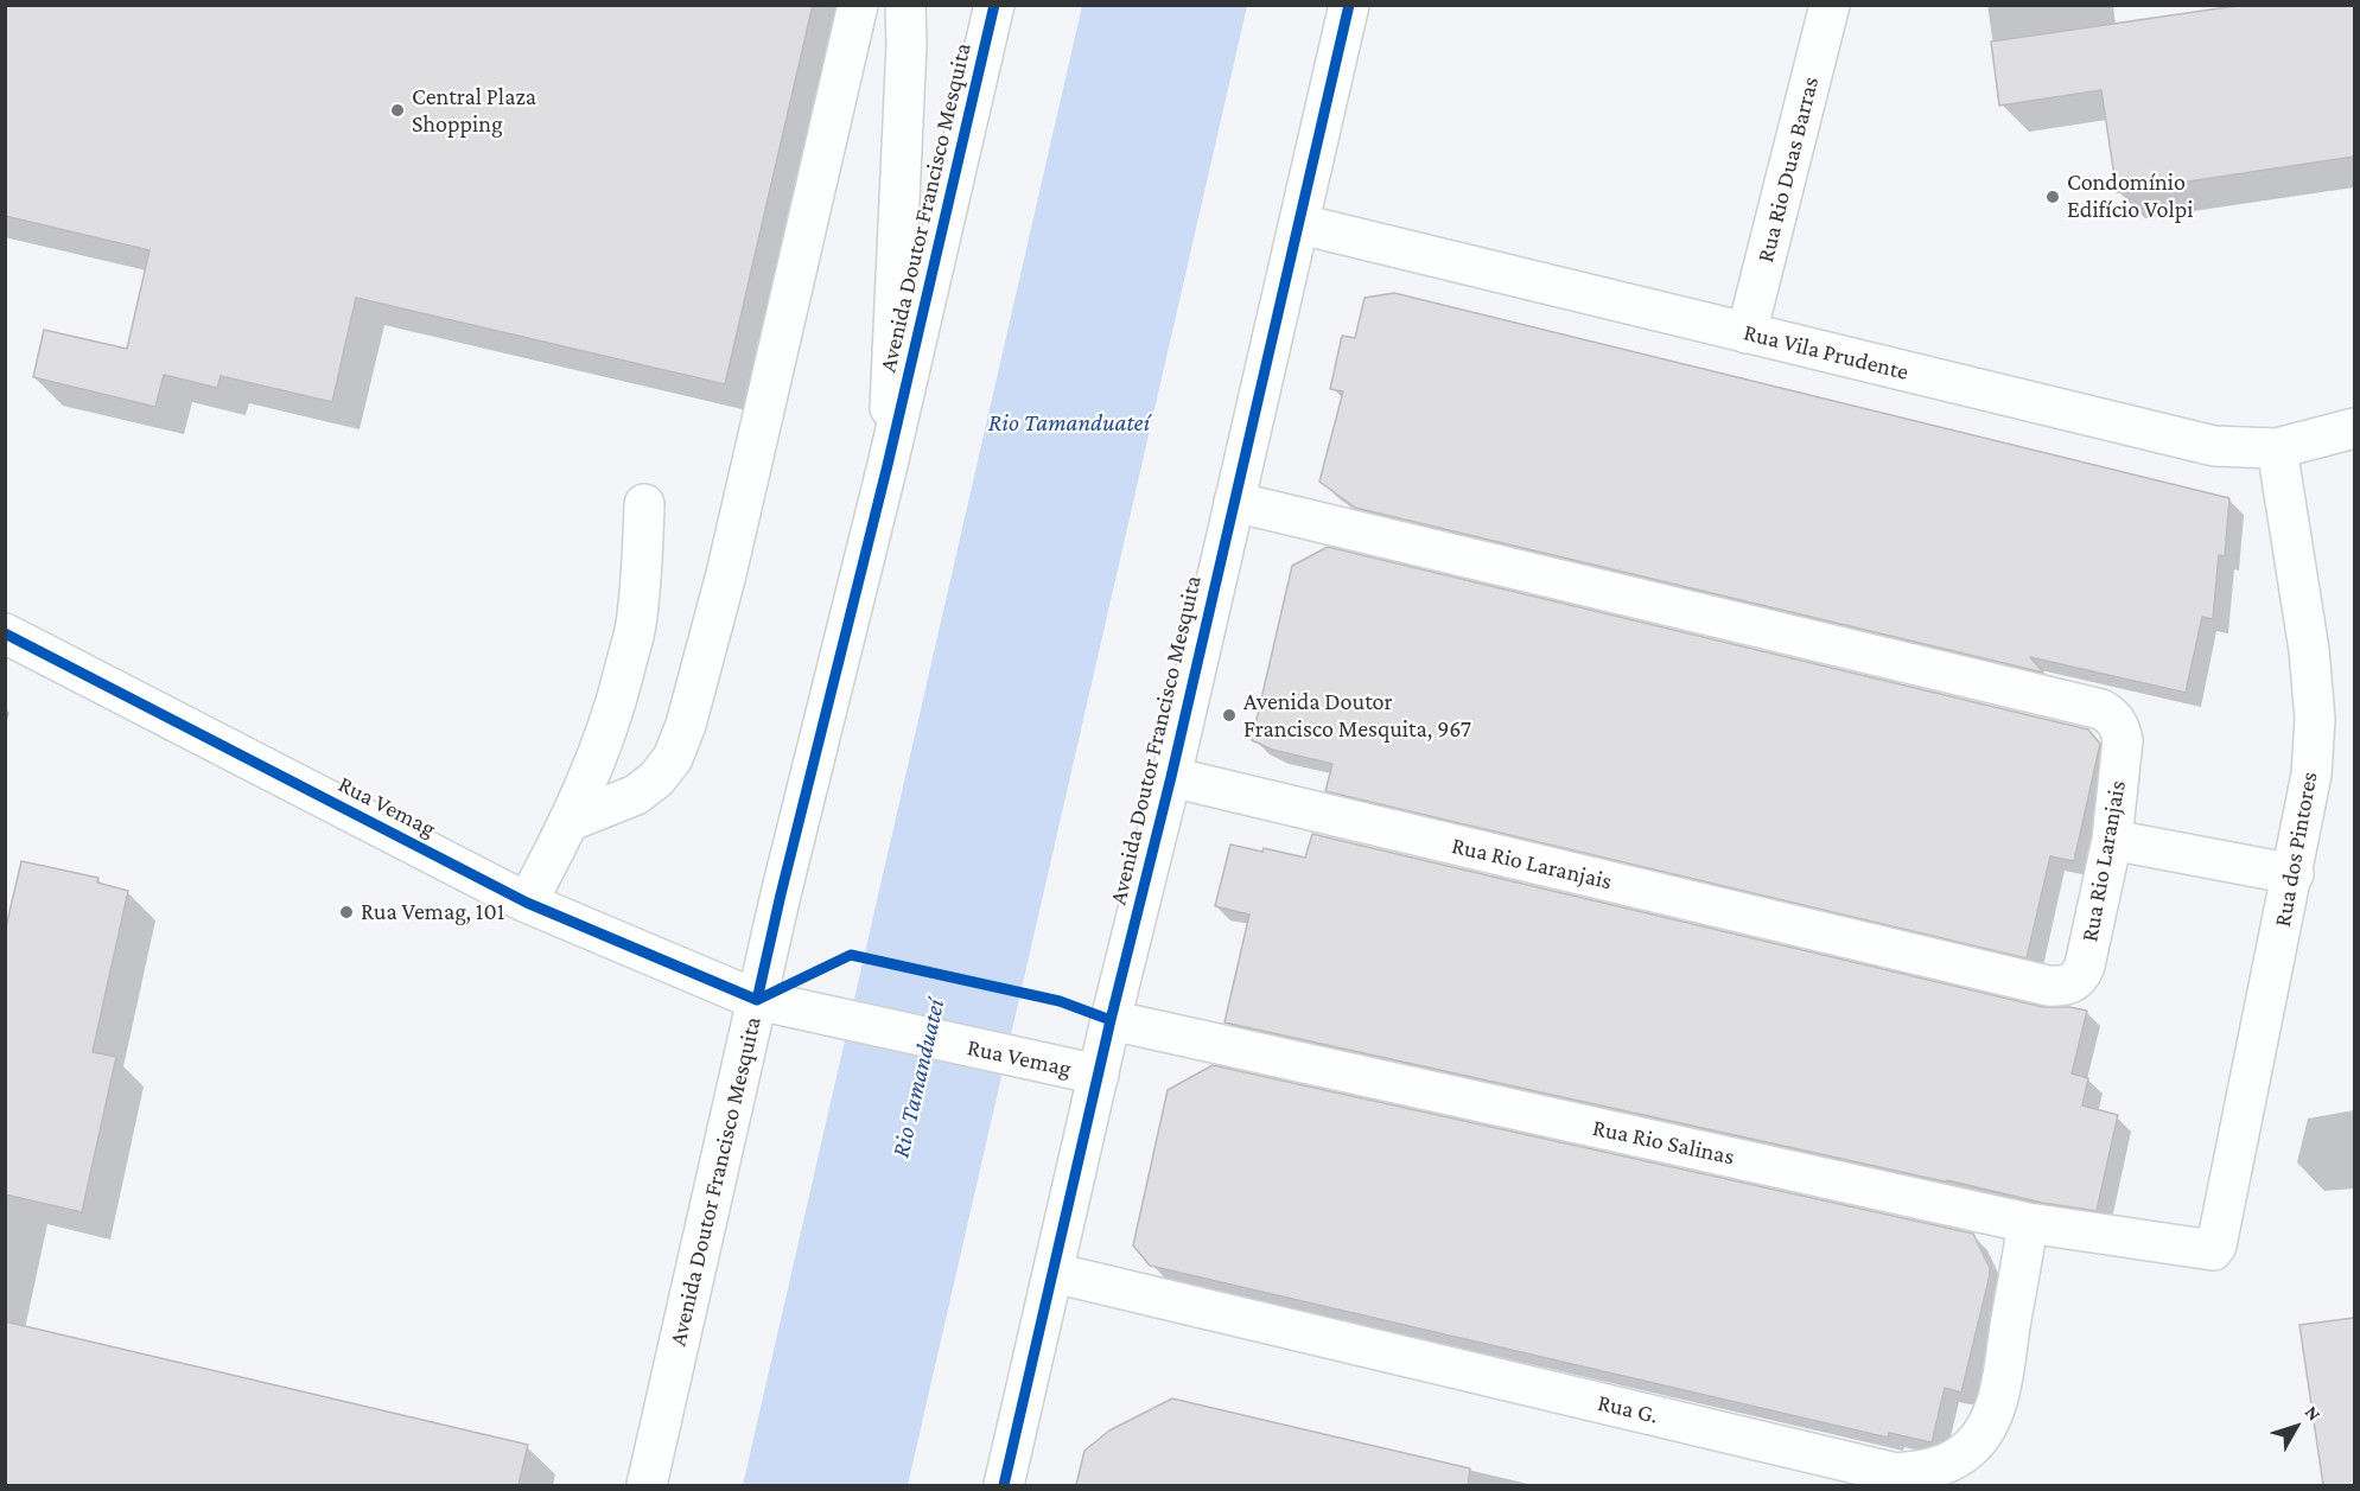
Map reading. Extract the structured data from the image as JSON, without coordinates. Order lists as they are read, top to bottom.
{
  "streets": {
    "main road": [
      "Rua Rio Duas Barras",
      "Avenida Doutor Francisco Mesquita",
      "Rua Vila Prudente",
      "Rua Vemag",
      "Rua dos Pintores",
      "Rua Rio Laranjais",
      "Rua Rio Salinas",
      "Rua G."
    ]
  },
  "crossings": [
    ["Rua Rio Duas Barras", "Rua Vila Prudente"],
    ["Avenida Doutor Francisco Mesquita", "Rua Vila Prudente"],
    ["Avenida Doutor Francisco Mesquita", "Rua Vemag"],
    ["Avenida Doutor Francisco Mesquita", "Rua Rio Laranjais"],
    ["Avenida Doutor Francisco Mesquita", "Rua Rio Salinas"],
    ["Avenida Doutor Francisco Mesquita", "Rua G."],
    ["Rua Vila Prudente", "Rua dos Pintores"],
    ["Rua dos Pintores", "Rua Rio Salinas"],
    ["Rua Rio Salinas", "Rua G."]
  ],
  "water": ["Rio Tamanduateí"],
  "places": [
    "Central Plaza Shopping",
    "Condomínio Edifício Volpi",
    "Avenida Doutor Francisco Mesquita, 967",
    "Rua Vemag, 101"
  ],
  "north": "top right"
}
